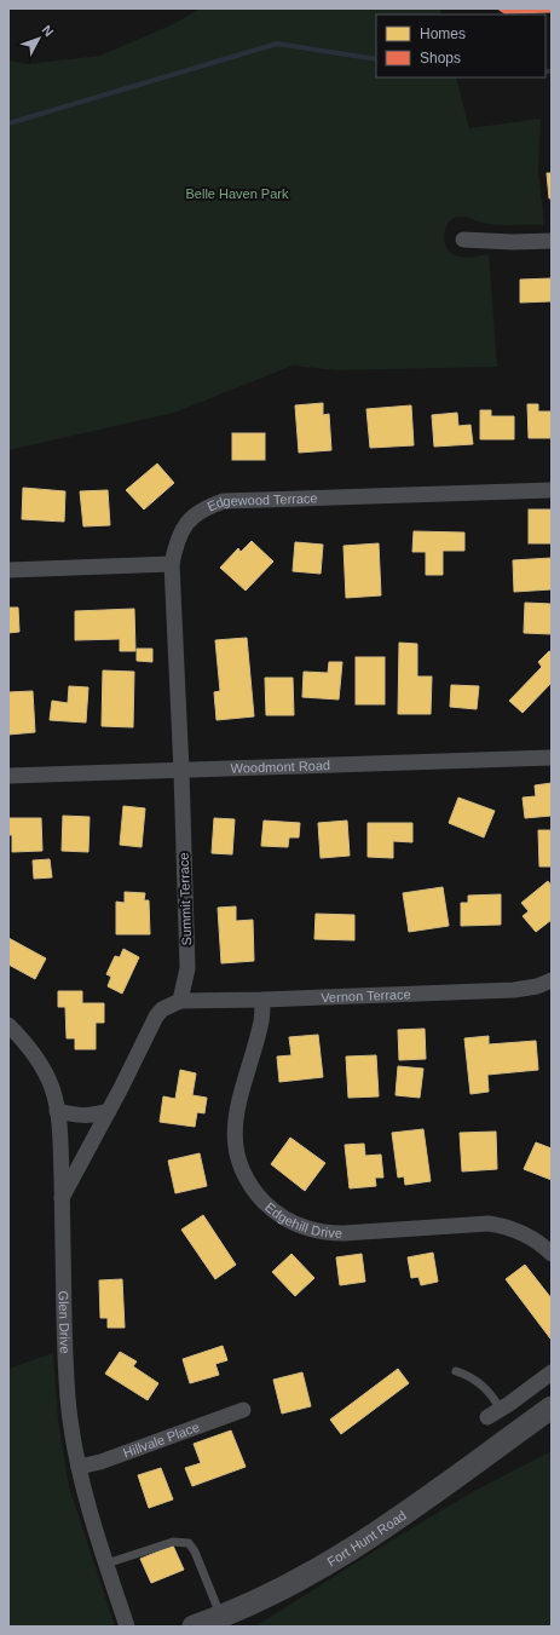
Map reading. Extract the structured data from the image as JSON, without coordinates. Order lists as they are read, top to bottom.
{
  "streets": {
    "main road": ["Fort Hunt Road"],
    "street": [
      "Edgewood Terrace",
      "Woodmont Road",
      "Summit Terrace",
      "Vernon Terrace",
      "Edgehill Drive",
      "Glen Drive",
      "Hillvale Place"
    ]
  },
  "crossings": [
    ["Edgewood Terrace", "Summit Terrace"],
    ["Woodmont Road", "Summit Terrace"],
    ["Summit Terrace", "Vernon Terrace"],
    ["Vernon Terrace", "Edgehill Drive"],
    ["Glen Drive", "Hillvale Place"]
  ],
  "parks": ["Belle Haven Park"],
  "legend": ["Homes", "Shops"],
  "north": "top right"
}
